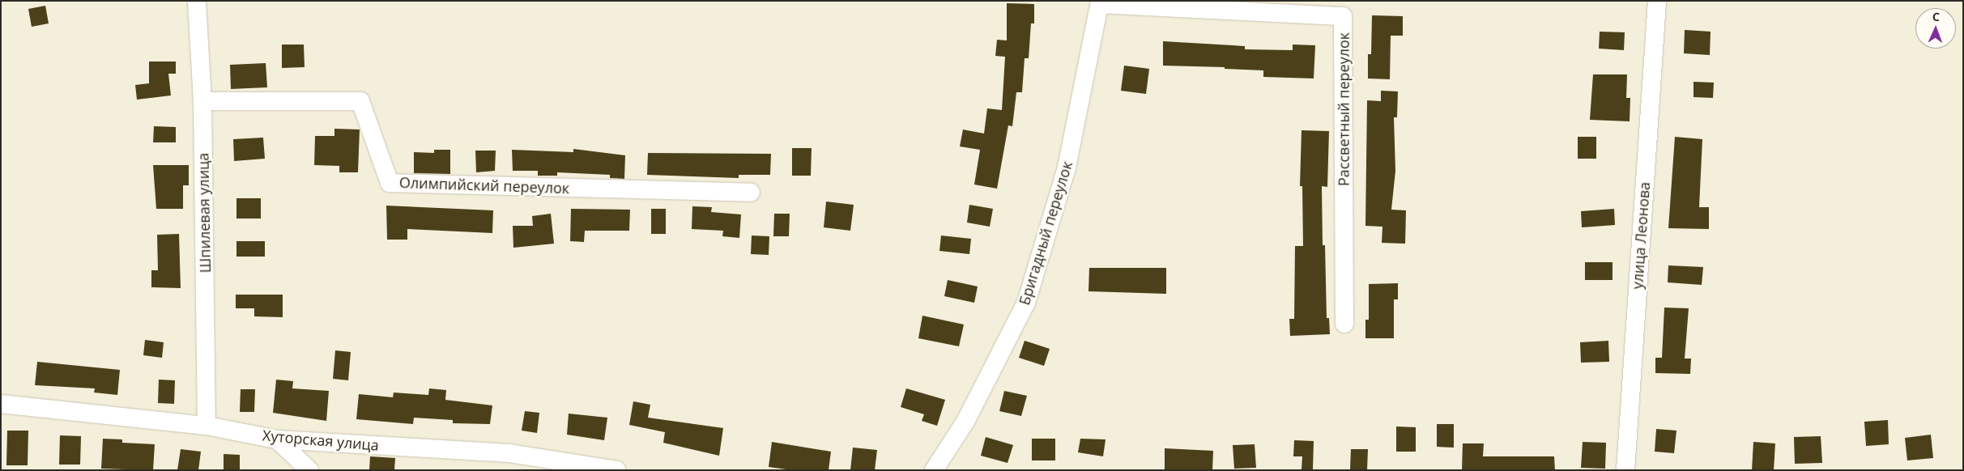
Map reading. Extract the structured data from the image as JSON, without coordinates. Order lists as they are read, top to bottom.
{
  "streets": {
    "street": [
      "Рассветный переулок",
      "Олимпийский переулок",
      "Шпилевая улица",
      "Бригадный переулок",
      "улица Леонова",
      "Хуторская улица"
    ]
  },
  "crossings": [
    ["Рассветный переулок", "Бригадный переулок"],
    ["Олимпийский переулок", "Шпилевая улица"],
    ["Шпилевая улица", "Хуторская улица"]
  ],
  "north": "top"
}
